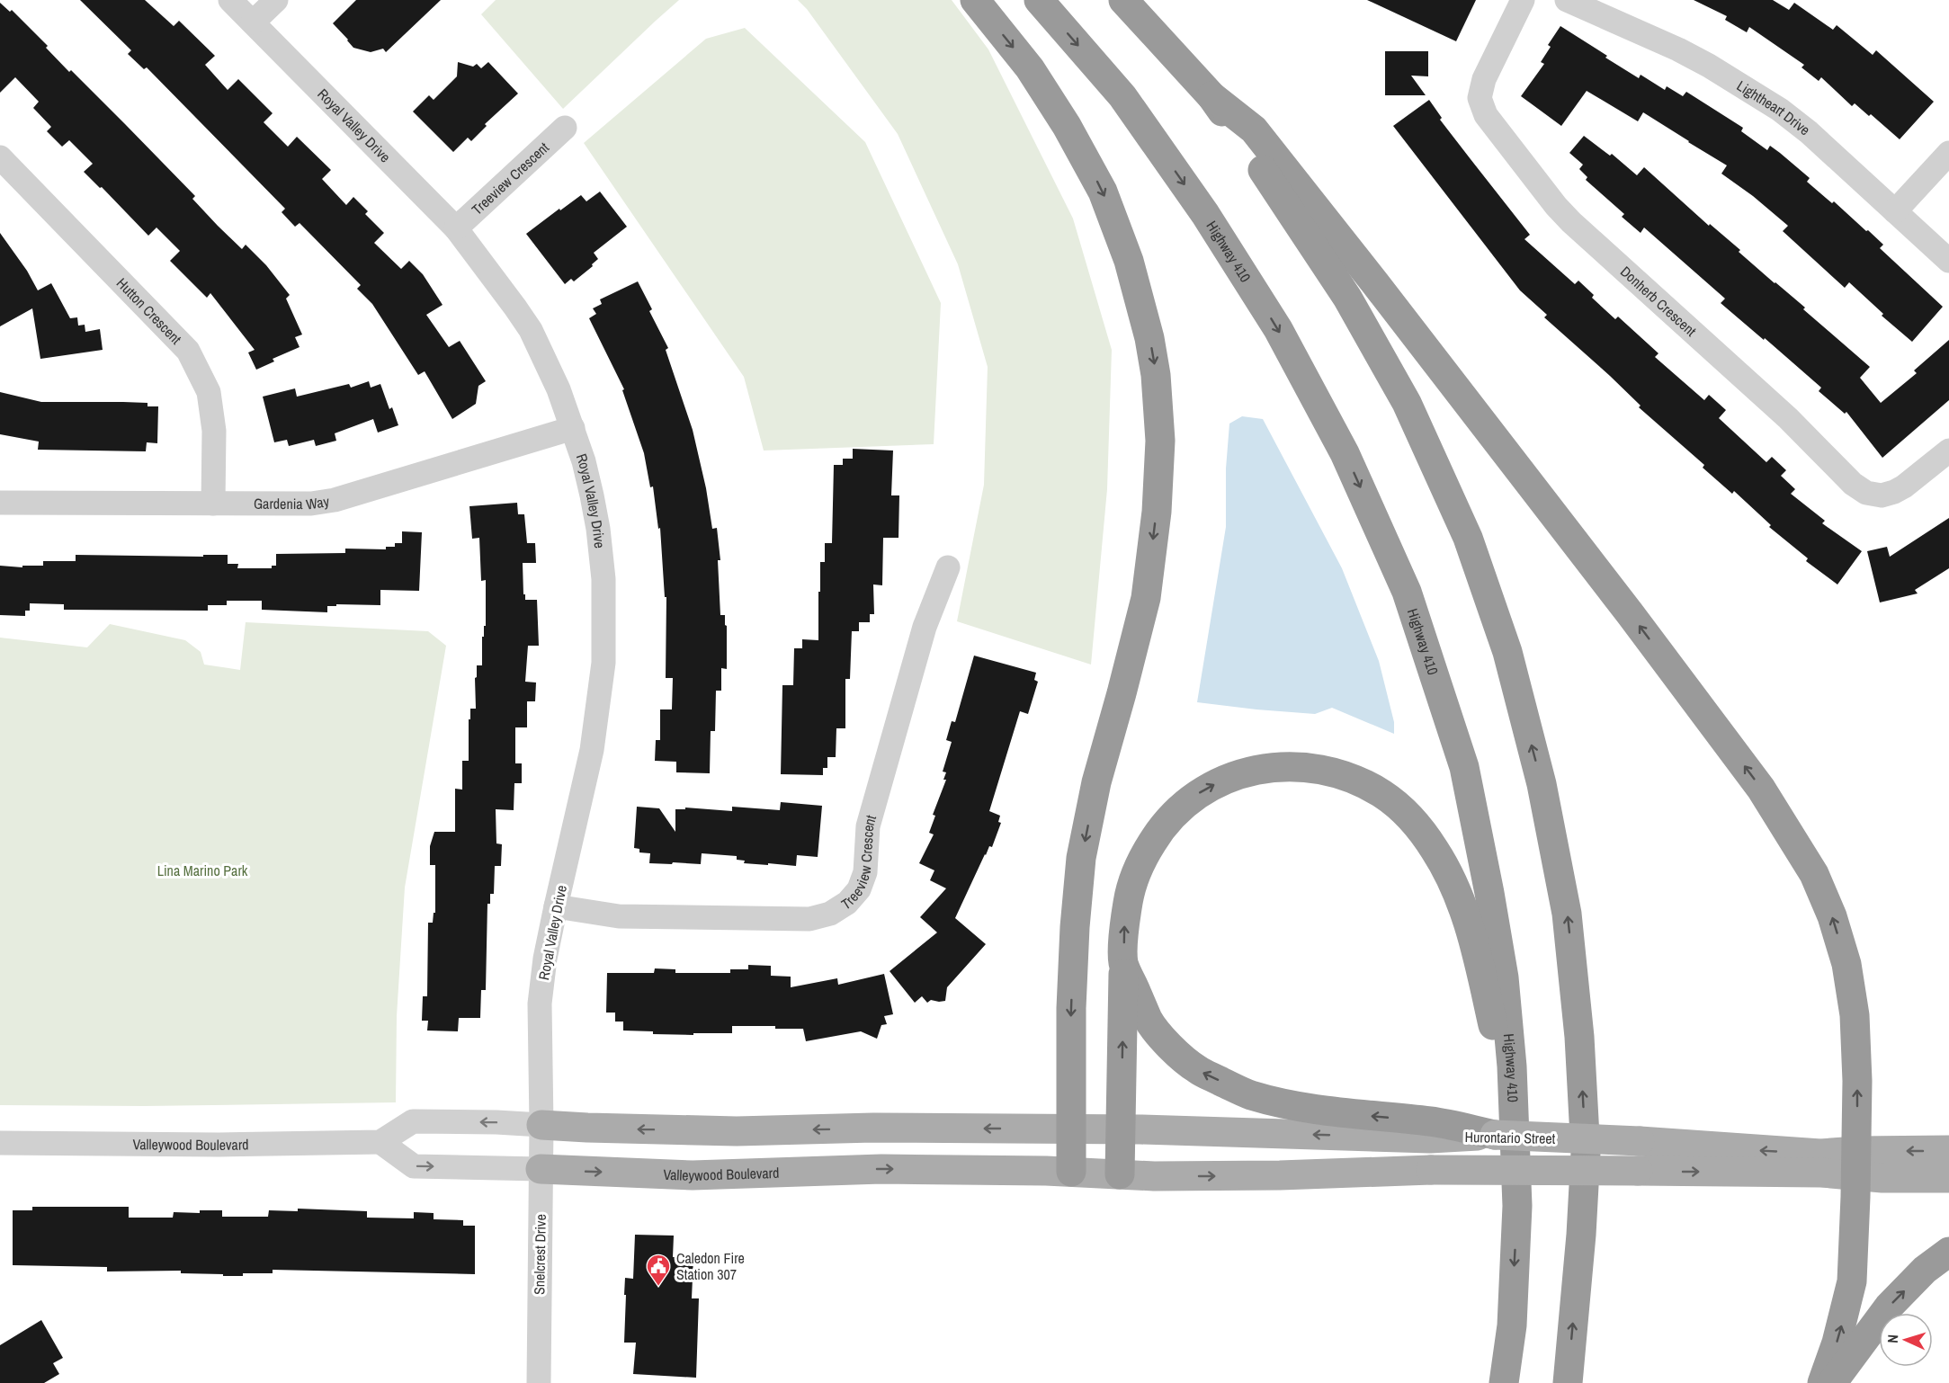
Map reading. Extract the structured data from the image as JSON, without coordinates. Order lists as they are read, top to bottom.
{
  "streets": {
    "highway": ["Highway 410"],
    "main road": ["Hurontario Street", "Valleywood Boulevard"],
    "street": [
      "Lightheart Drive",
      "Royal Valley Drive",
      "Treeview Crescent",
      "Donherb Crescent",
      "Hutton Crescent",
      "Gardenia Way",
      "Snelcrest Drive"
    ]
  },
  "crossings": [
    ["Royal Valley Drive", "Treeview Crescent"],
    ["Royal Valley Drive", "Gardenia Way"],
    ["Royal Valley Drive", "Snelcrest Drive"],
    ["Hutton Crescent", "Gardenia Way"],
    ["Hurontario Street", "Valleywood Boulevard"],
    ["Valleywood Boulevard", "Snelcrest Drive"]
  ],
  "one_way": ["Valleywood Boulevard"],
  "parks": ["Lina Marino Park"],
  "places": {
    "public building": ["Caledon Fire Station 307"]
  },
  "north": "left"
}
